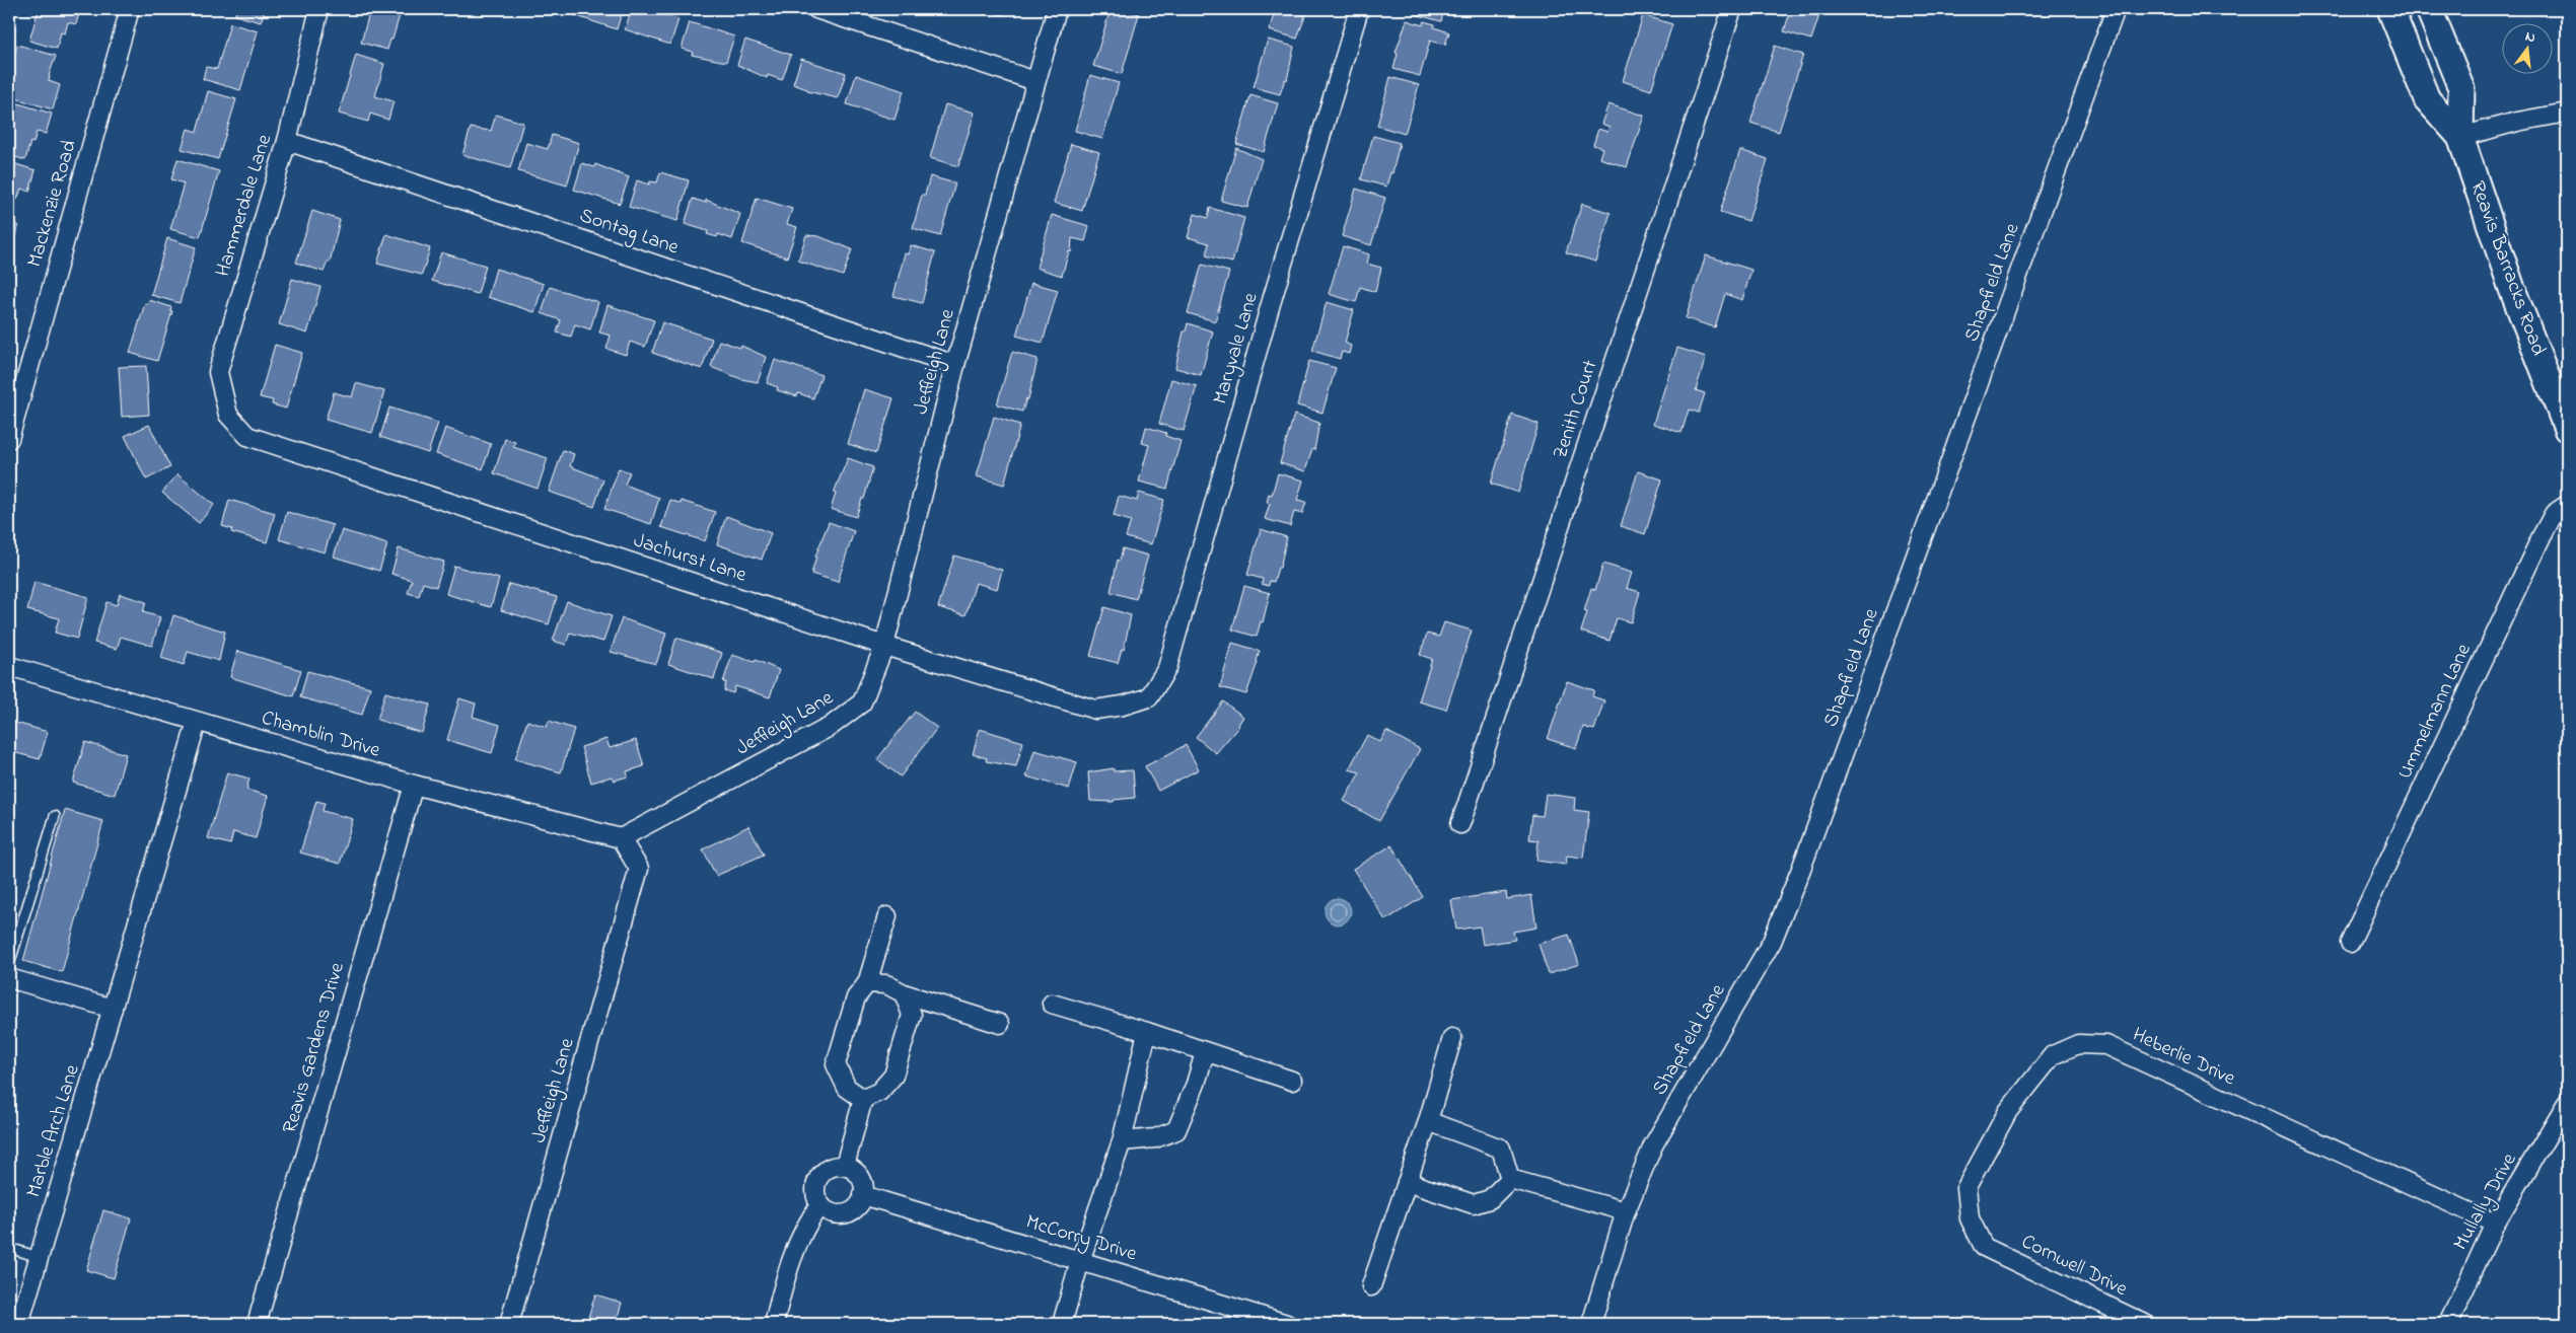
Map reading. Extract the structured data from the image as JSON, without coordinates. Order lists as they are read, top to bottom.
{
  "streets": {
    "main road": ["Reavis Barracks Road"],
    "street": [
      "Mackenzie Road",
      "Hammerdale Lane",
      "Sontag Lane",
      "Shapfield Lane",
      "Maryvale Lane",
      "Jeffleigh Lane",
      "Zenith Court",
      "Jachurst Lane",
      "Ummelmann Lane",
      "Chamblin Drive",
      "Reavis Gardens Drive",
      "Heberlie Drive",
      "Marble Arch Lane",
      "Mullally Drive",
      "McCorry Drive",
      "Cornwell Drive"
    ]
  },
  "crossings": [
    ["Hammerdale Lane", "Sontag Lane"],
    ["Hammerdale Lane", "Jachurst Lane"],
    ["Sontag Lane", "Jeffleigh Lane"],
    ["Maryvale Lane", "Jachurst Lane"],
    ["Jeffleigh Lane", "Jachurst Lane"],
    ["Jeffleigh Lane", "Chamblin Drive"],
    ["Chamblin Drive", "Reavis Gardens Drive"],
    ["Chamblin Drive", "Marble Arch Lane"],
    ["Heberlie Drive", "Mullally Drive"],
    ["Heberlie Drive", "Cornwell Drive"]
  ],
  "north": "top"
}
